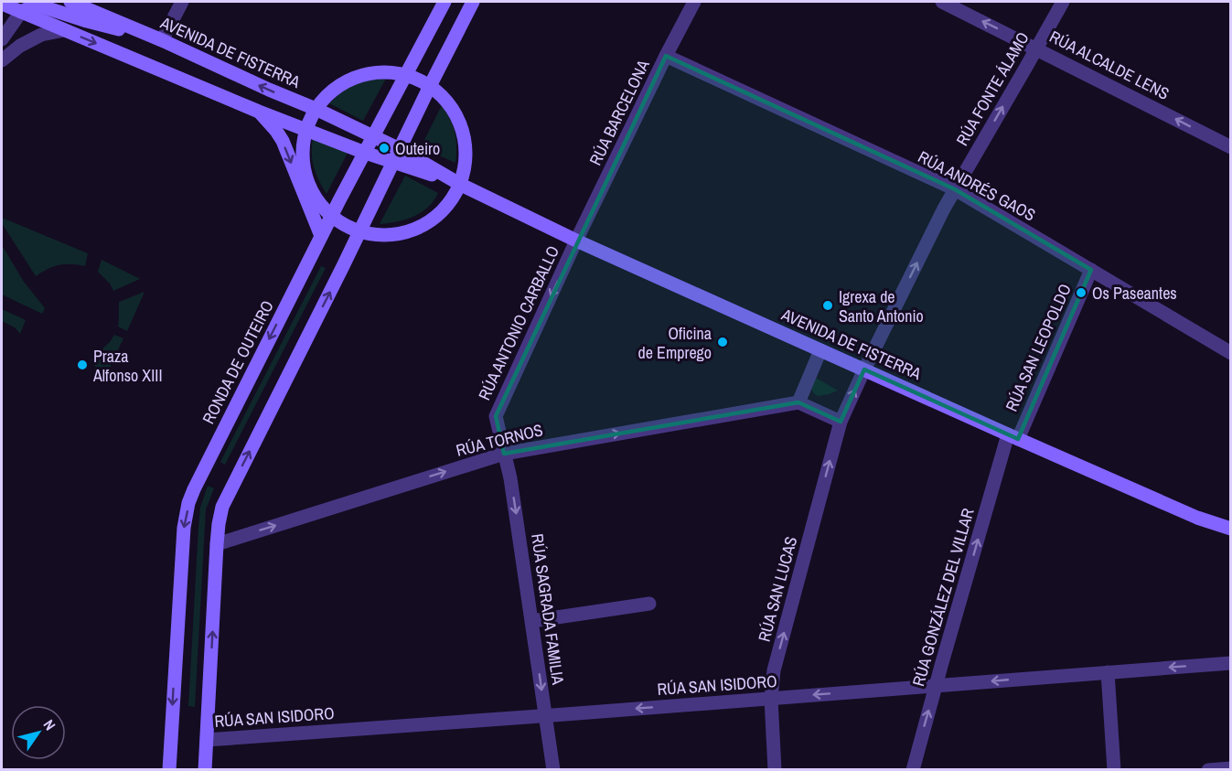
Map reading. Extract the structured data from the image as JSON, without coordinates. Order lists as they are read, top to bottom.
{
  "streets": {
    "main road": ["AVENIDA DE FISTERRA", "RONDA DE OUTEIRO"],
    "street": [
      "RÚA ALCALDE LENS",
      "RÚA FONTE ÁLAMO",
      "RÚA BARCELONA",
      "RÚA ANDRÉS GAOS",
      "RÚA ANTONIO CARBALLO",
      "RÚA SAN LEOPOLDO",
      "RÚA TORNOS",
      "RÚA SAN LUCAS",
      "RÚA GONZÁLEZ DEL VILLAR",
      "RÚA SAGRADA FAMILIA",
      "RÚA SAN ISIDORO"
    ]
  },
  "crossings": [
    ["AVENIDA DE FISTERRA", "RÚA FONTE ÁLAMO"],
    ["AVENIDA DE FISTERRA", "RÚA BARCELONA"],
    ["AVENIDA DE FISTERRA", "RÚA ANTONIO CARBALLO"],
    ["AVENIDA DE FISTERRA", "RÚA SAN LEOPOLDO"],
    ["AVENIDA DE FISTERRA", "RONDA DE OUTEIRO"],
    ["AVENIDA DE FISTERRA", "RÚA SAN LUCAS"],
    ["AVENIDA DE FISTERRA", "RÚA GONZÁLEZ DEL VILLAR"],
    ["RÚA ALCALDE LENS", "RÚA FONTE ÁLAMO"],
    ["RÚA FONTE ÁLAMO", "RÚA ANDRÉS GAOS"],
    ["RÚA FONTE ÁLAMO", "RÚA SAN LUCAS"],
    ["RÚA BARCELONA", "RÚA ANDRÉS GAOS"],
    ["RÚA BARCELONA", "RÚA ANTONIO CARBALLO"],
    ["RÚA ANDRÉS GAOS", "RÚA SAN LEOPOLDO"],
    ["RÚA ANTONIO CARBALLO", "RÚA TORNOS"],
    ["RÚA ANTONIO CARBALLO", "RÚA SAGRADA FAMILIA"],
    ["RÚA SAN LEOPOLDO", "RÚA GONZÁLEZ DEL VILLAR"],
    ["RÚA TORNOS", "RÚA SAGRADA FAMILIA"],
    ["RÚA SAN LUCAS", "RÚA SAN ISIDORO"],
    ["RÚA GONZÁLEZ DEL VILLAR", "RÚA SAN ISIDORO"],
    ["RÚA SAGRADA FAMILIA", "RÚA SAN ISIDORO"]
  ],
  "one_way": [
    "RÚA ALCALDE LENS",
    "RÚA FONTE ÁLAMO",
    "RÚA ANTONIO CARBALLO",
    "RÚA TORNOS",
    "RÚA SAN LUCAS",
    "RÚA GONZÁLEZ DEL VILLAR",
    "RÚA SAGRADA FAMILIA",
    "RÚA SAN ISIDORO"
  ],
  "places": [
    "Outeiro",
    "Os Paseantes",
    "Igrexa de Santo Antonio",
    "Oficina de Emprego",
    "Praza Alfonso XIII"
  ],
  "north": "top right"
}
